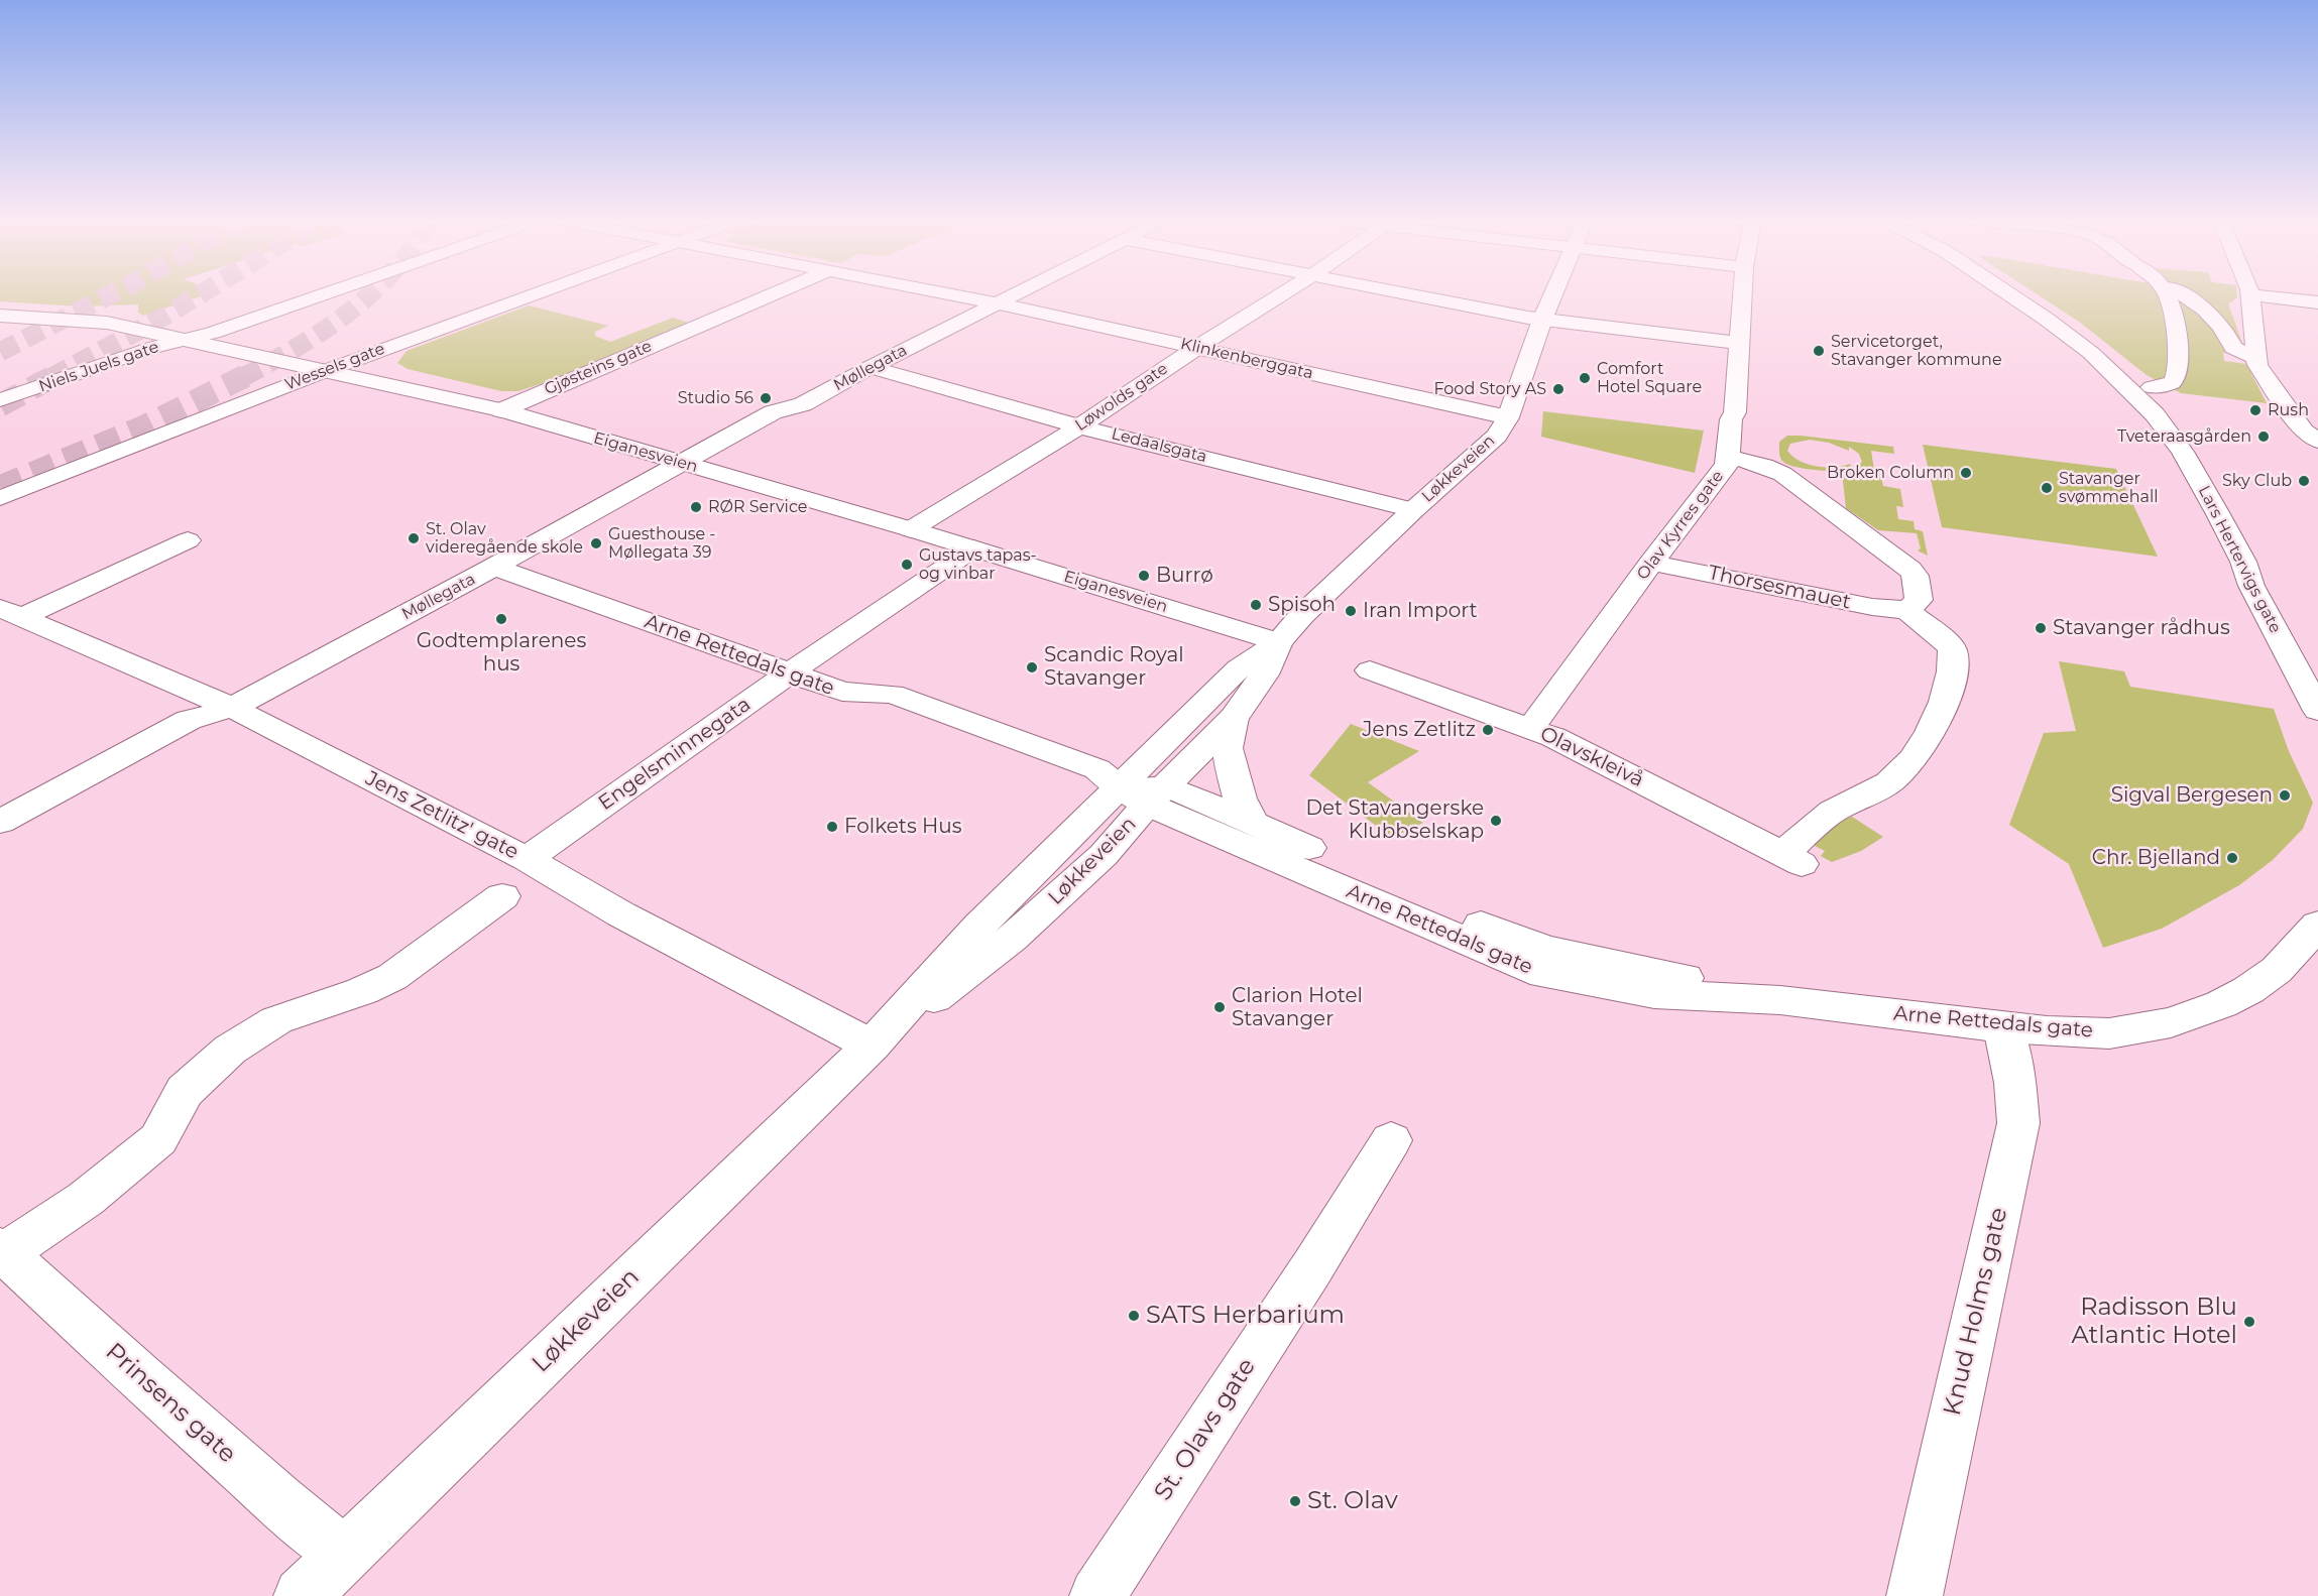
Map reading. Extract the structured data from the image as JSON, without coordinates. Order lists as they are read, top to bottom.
{
  "streets": {
    "street": [
      "Klinkenberggata",
      "Niels Juels gate",
      "Wessels gate",
      "Gjøsteins gate",
      "Møllegata",
      "Løwolds gate",
      "Ledaalsgata",
      "Eiganesveien",
      "Løkkeveien",
      "Olav Kyrres gate",
      "Lars Hertervigs gate",
      "Thorsesmauet",
      "Arne Rettedals gate",
      "Engelsminnegata",
      "Olavskleivå",
      "Jens Zetlitz' gate",
      "Knud Holms gate",
      "Prinsens gate",
      "St. Olavs gate"
    ]
  },
  "crossings": [
    ["Klinkenberggata", "Møllegata"],
    ["Klinkenberggata", "Løwolds gate"],
    ["Klinkenberggata", "Løkkeveien"],
    ["Niels Juels gate", "Eiganesveien"],
    ["Wessels gate", "Eiganesveien"],
    ["Gjøsteins gate", "Eiganesveien"],
    ["Møllegata", "Ledaalsgata"],
    ["Møllegata", "Eiganesveien"],
    ["Møllegata", "Arne Rettedals gate"],
    ["Møllegata", "Jens Zetlitz' gate"],
    ["Løwolds gate", "Ledaalsgata"],
    ["Løwolds gate", "Eiganesveien"],
    ["Ledaalsgata", "Løkkeveien"],
    ["Eiganesveien", "Løkkeveien"],
    ["Eiganesveien", "Engelsminnegata"],
    ["Løkkeveien", "Arne Rettedals gate"],
    ["Løkkeveien", "Jens Zetlitz' gate"],
    ["Løkkeveien", "Prinsens gate"],
    ["Olav Kyrres gate", "Thorsesmauet"],
    ["Olav Kyrres gate", "Olavskleivå"],
    ["Thorsesmauet", "Olavskleivå"],
    ["Arne Rettedals gate", "Engelsminnegata"],
    ["Arne Rettedals gate", "Knud Holms gate"],
    ["Engelsminnegata", "Jens Zetlitz' gate"]
  ],
  "places": [
    "Servicetorget, Stavanger kommune",
    "Comfort Hotel Square",
    "Food Story AS",
    "Studio 56",
    "Rush",
    "Tveteraasgården",
    "Broken Column",
    "Sky Club",
    "Stavanger svømmehall",
    "RØR Service",
    "St. Olav videregående skole",
    "Guesthouse - Møllegata 39",
    "Gustavs tapas- og vinbar",
    "Burrø",
    "Spisoh",
    "Iran Import",
    "Godtemplarenes hus",
    "Stavanger rådhus",
    "Scandic Royal Stavanger",
    "Jens Zetlitz",
    "Sigval Bergesen",
    "Det Stavangerske Klubbselskap",
    "Folkets Hus",
    "Chr. Bjelland",
    "Clarion Hotel Stavanger",
    "SATS Herbarium",
    "Radisson Blu Atlantic Hotel",
    "St. Olav"
  ]
}
